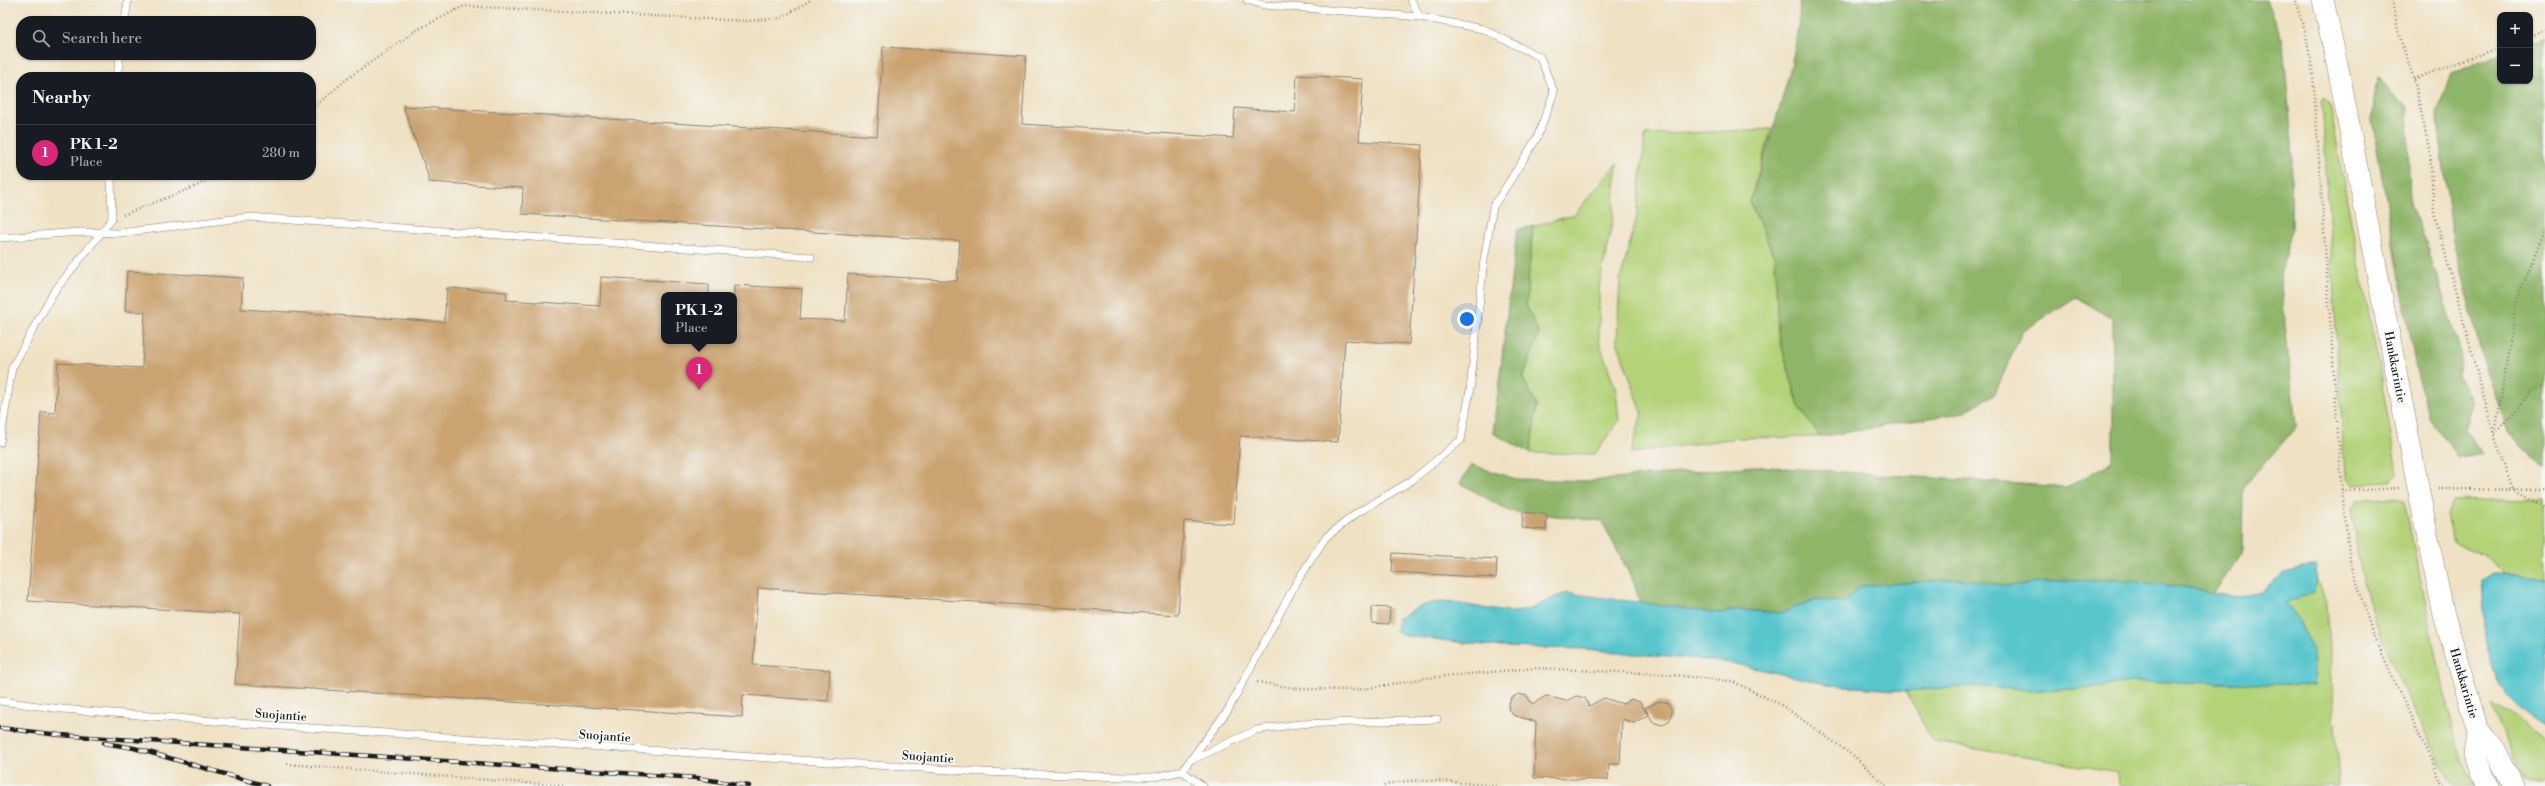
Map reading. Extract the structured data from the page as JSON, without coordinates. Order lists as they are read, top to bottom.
{
  "streets": {
    "main road": ["Hankkarintie"],
    "lane": ["Suojantie"]
  },
  "page": {
    "map_buttons": ["+", "−"],
    "search": "Search here",
    "heading": "Nearby",
    "list": [
      {
        "mark": "1",
        "name": "PK 1-2",
        "note": "Place",
        "value": "280 m"
      }
    ],
    "popup": ["PK 1-2", "Place"],
    "pins": "1"
  }
}
